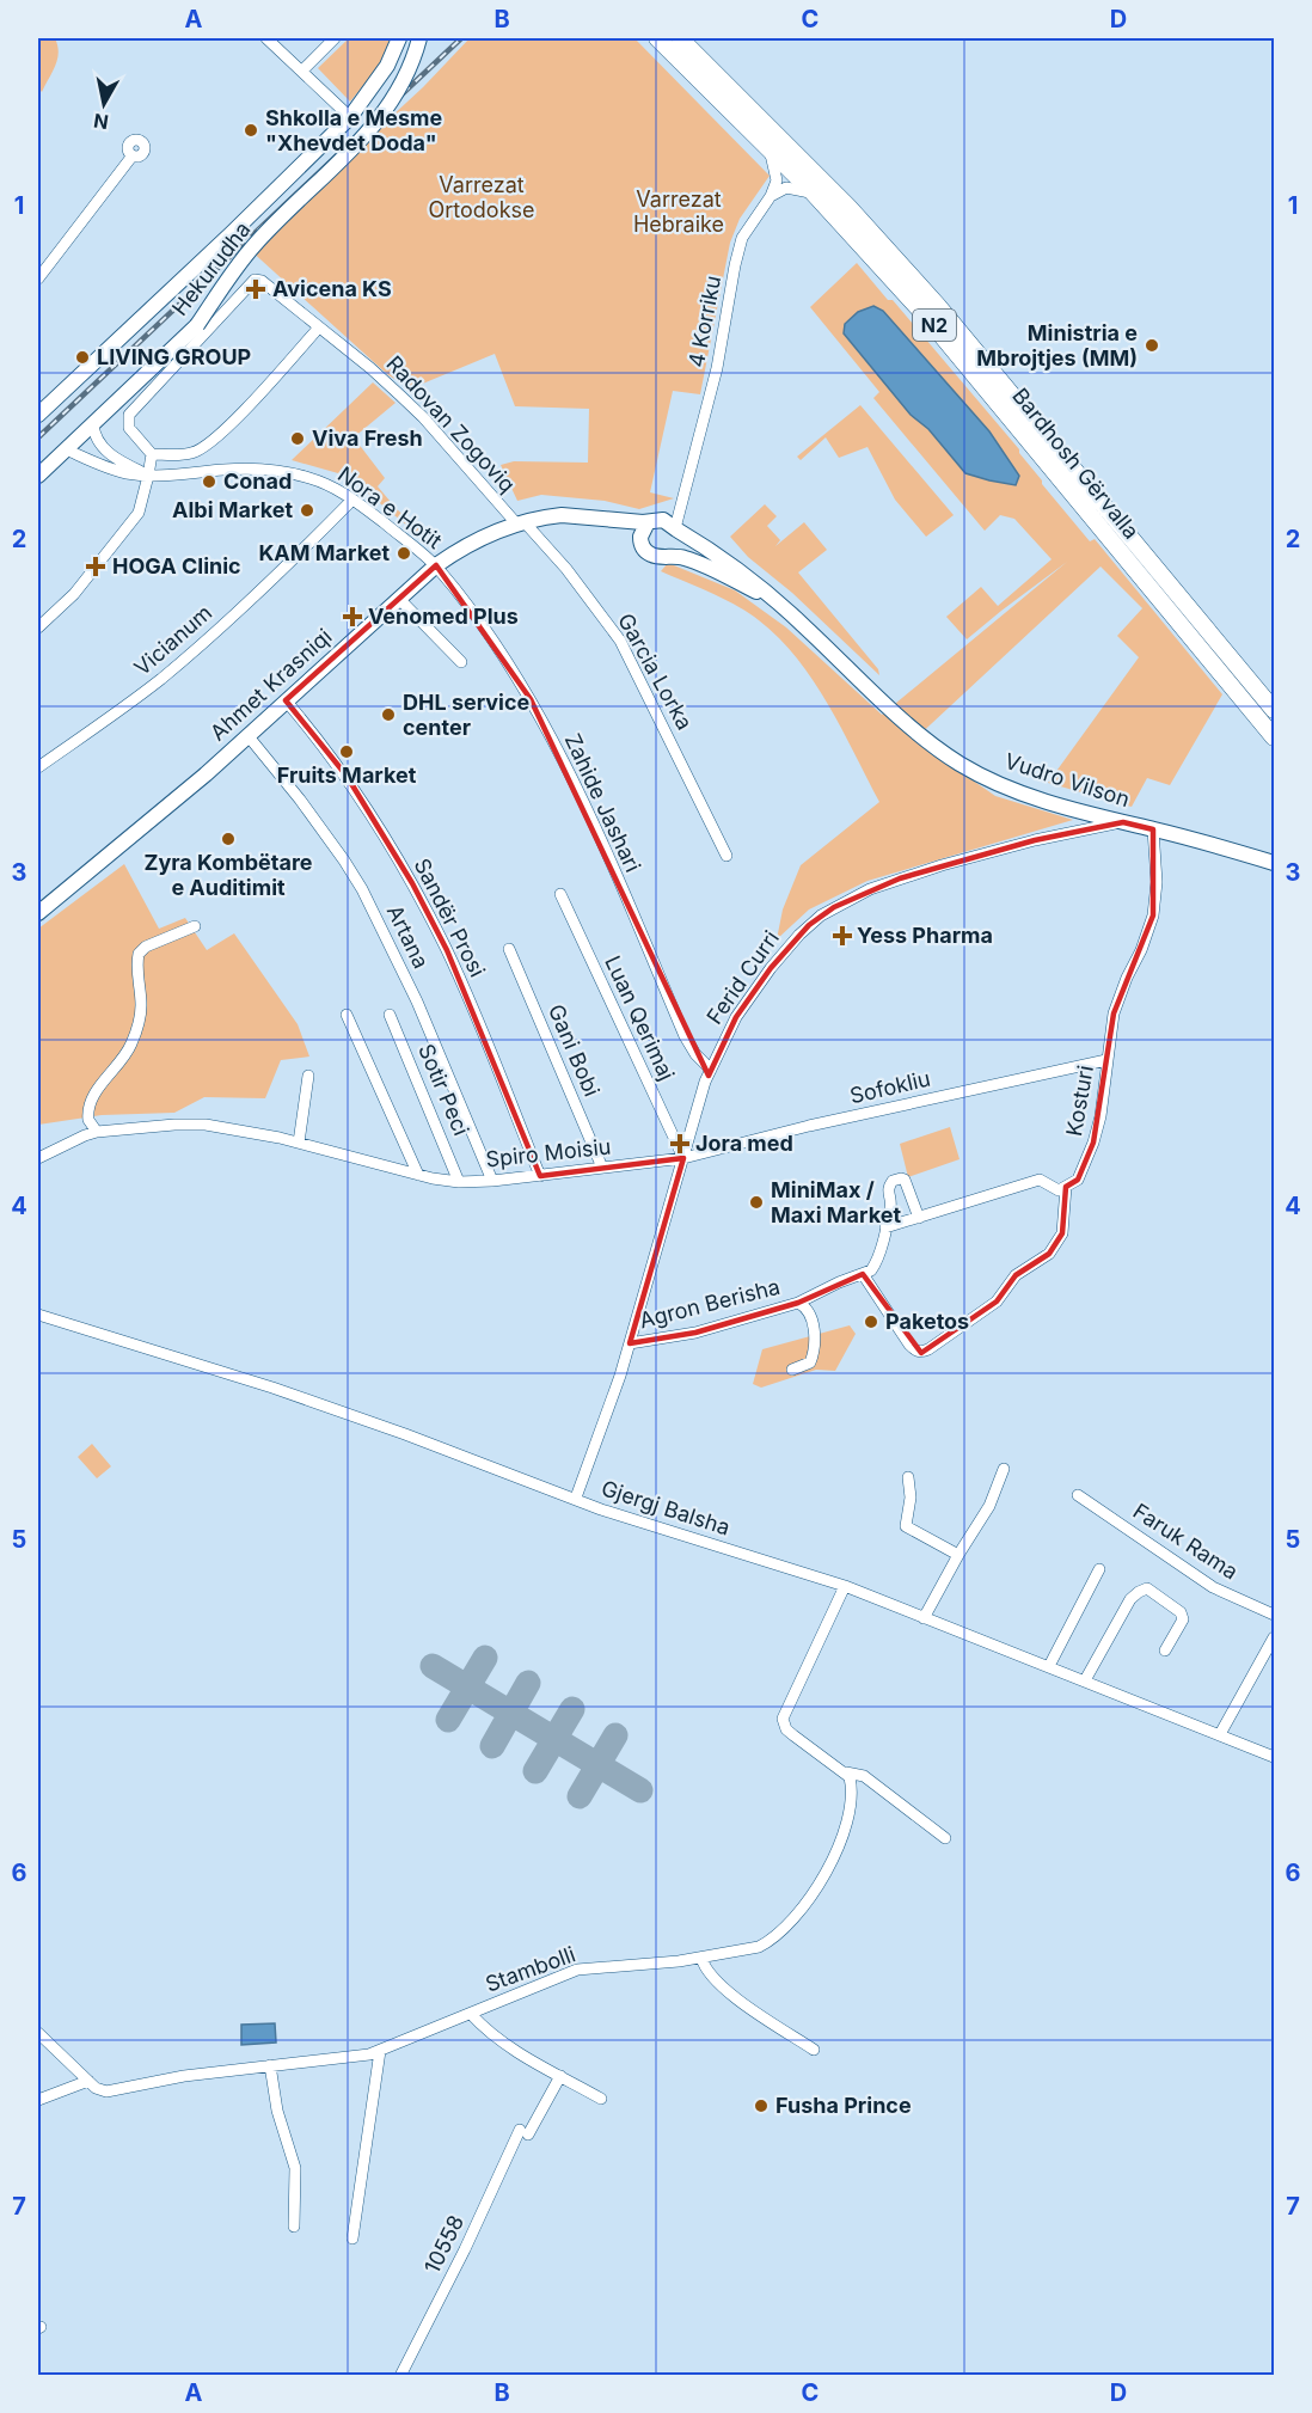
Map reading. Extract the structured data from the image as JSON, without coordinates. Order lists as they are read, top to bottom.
{
  "streets": {
    "highway": ["N2", "Bardhosh Gërvalla"],
    "main road": ["Hekurudha", "Ahmet Krasniqi", "Vudro Vilson"],
    "street": [
      "4 Korriku",
      "Radovan Zogoviq",
      "Nora e Hotit",
      "Vicianum",
      "Garcia Lorka",
      "Zahide Jashari",
      "Sandër Prosi",
      "Artana",
      "Ferid Curri",
      "Luan Qerimaj",
      "Gani Bobi",
      "Sofokliu",
      "Sotir Peci",
      "Kosturi",
      "Spiro Moisiu",
      "Agron Berisha",
      "Gjergj Balsha",
      "Faruk Rama",
      "Stambolli",
      "10558"
    ]
  },
  "crossings": [
    ["Hekurudha", "Nora e Hotit"],
    ["4 Korriku", "Ahmet Krasniqi"],
    ["4 Korriku", "Vudro Vilson"],
    ["Radovan Zogoviq", "Garcia Lorka"],
    ["Radovan Zogoviq", "Ahmet Krasniqi"],
    ["Nora e Hotit", "Vicianum"],
    ["Nora e Hotit", "Ahmet Krasniqi"],
    ["Nora e Hotit", "Zahide Jashari"],
    ["Garcia Lorka", "Ahmet Krasniqi"],
    ["Ahmet Krasniqi", "Vudro Vilson"],
    ["Ahmet Krasniqi", "Zahide Jashari"],
    ["Ahmet Krasniqi", "Sandër Prosi"],
    ["Ahmet Krasniqi", "Artana"],
    ["Vudro Vilson", "Ferid Curri"],
    ["Vudro Vilson", "Kosturi"],
    ["Zahide Jashari", "Ferid Curri"],
    ["Sandër Prosi", "Spiro Moisiu"],
    ["Artana", "Spiro Moisiu"],
    ["Ferid Curri", "Luan Qerimaj"],
    ["Ferid Curri", "Sofokliu"],
    ["Ferid Curri", "Spiro Moisiu"],
    ["Ferid Curri", "Agron Berisha"],
    ["Ferid Curri", "Gjergj Balsha"],
    ["Luan Qerimaj", "Sofokliu"],
    ["Luan Qerimaj", "Spiro Moisiu"],
    ["Gani Bobi", "Spiro Moisiu"],
    ["Sofokliu", "Kosturi"],
    ["Sofokliu", "Spiro Moisiu"],
    ["Sotir Peci", "Spiro Moisiu"]
  ],
  "parks": ["Varrezat Ortodokse", "Varrezat Hebraike"],
  "places": {
    "other": [
      "Shkolla e Mesme \"Xhevdet Doda\"",
      "Ministria e Mbrojtjes (MM)",
      "LIVING GROUP",
      "Viva Fresh",
      "Conad",
      "Albi Market",
      "KAM Market",
      "DHL service center",
      "Fruits Market",
      "Zyra Kombëtare e Auditimit",
      "MiniMax / Maxi Market",
      "Paketos",
      "Fusha Prince"
    ],
    "health": [
      "Avicena KS",
      "HOGA Clinic",
      "Venomed Plus",
      "Yess Pharma",
      "Jora med"
    ]
  },
  "north": "bottom",
  "grid": {
    "columns": [
      "A",
      "B",
      "C",
      "D"
    ],
    "rows": [
      "1",
      "2",
      "3",
      "4",
      "5",
      "6",
      "7"
    ]
  }
}
